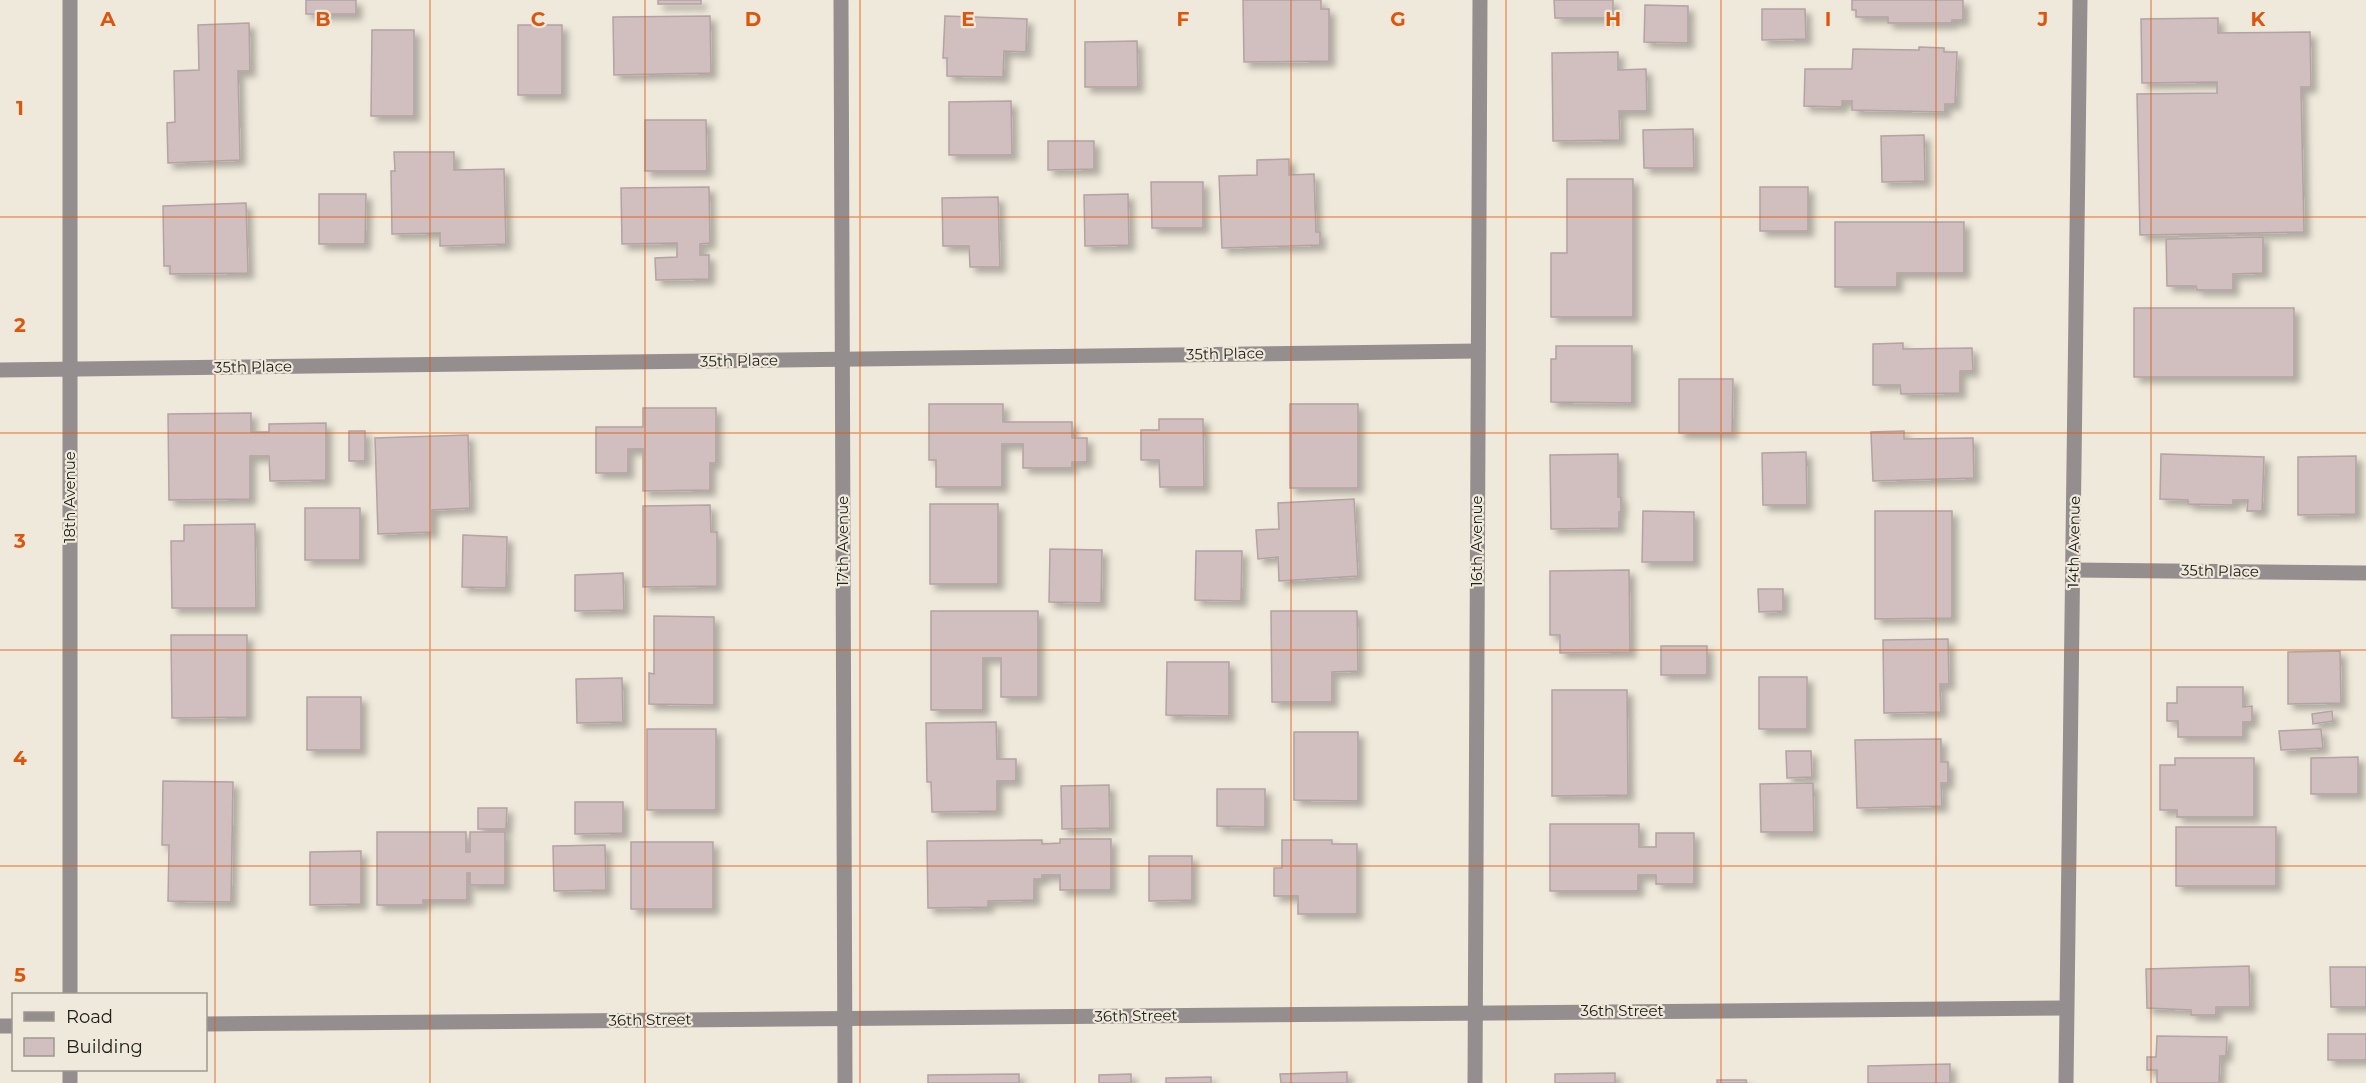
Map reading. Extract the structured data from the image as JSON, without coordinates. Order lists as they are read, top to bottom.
{
  "streets": {
    "street": [
      "35th Place",
      "18th Avenue",
      "17th Avenue",
      "16th Avenue",
      "14th Avenue",
      "36th Street"
    ]
  },
  "crossings": [
    ["35th Place", "18th Avenue"],
    ["35th Place", "17th Avenue"],
    ["35th Place", "16th Avenue"],
    ["35th Place", "14th Avenue"],
    ["17th Avenue", "36th Street"],
    ["16th Avenue", "36th Street"],
    ["14th Avenue", "36th Street"]
  ],
  "legend": ["Road", "Building"],
  "grid": {
    "columns": [
      "A",
      "B",
      "C",
      "D",
      "E",
      "F",
      "G",
      "H",
      "I",
      "J",
      "K"
    ],
    "rows": [
      "1",
      "2",
      "3",
      "4",
      "5"
    ]
  }
}
